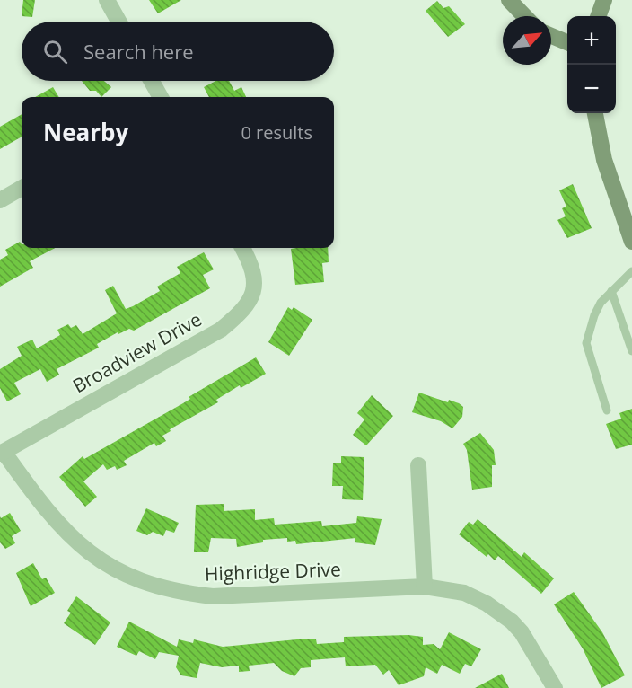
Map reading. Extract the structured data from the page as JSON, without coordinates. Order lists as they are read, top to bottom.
{
  "streets": {
    "street": ["Broadview Drive", "Highridge Drive"]
  },
  "crossings": [
    ["Broadview Drive", "Highridge Drive"]
  ],
  "north": "top right",
  "page": {
    "map_buttons": ["+", "−"],
    "search": "Search here",
    "heading": ["Nearby", "0 results"]
  }
}
